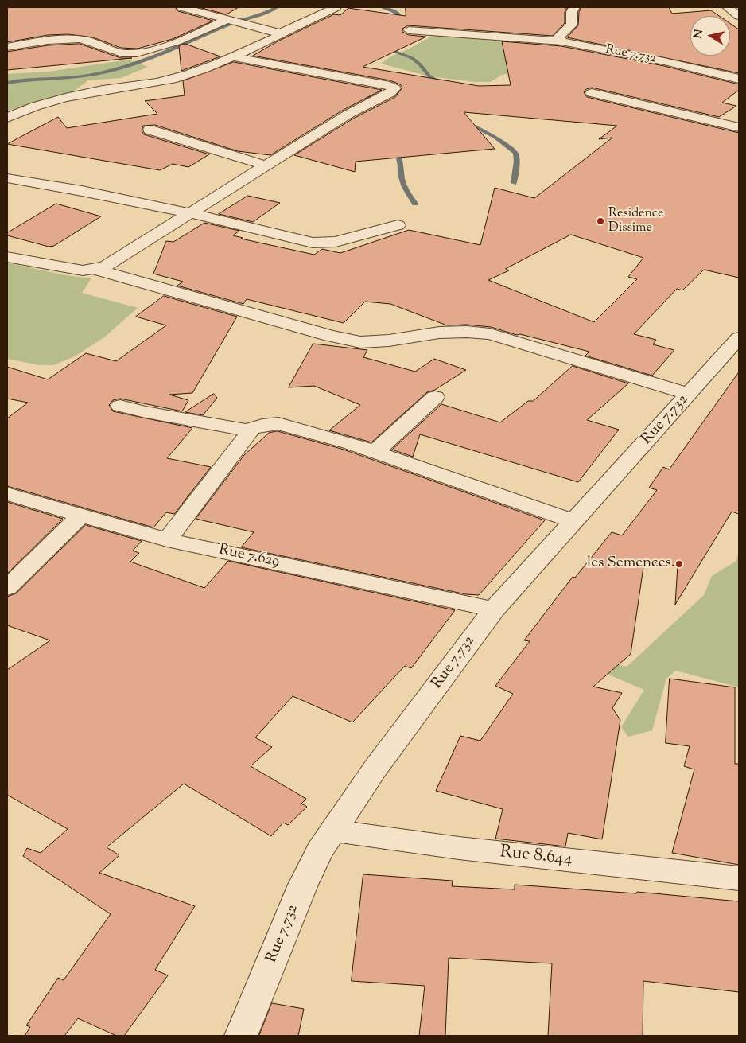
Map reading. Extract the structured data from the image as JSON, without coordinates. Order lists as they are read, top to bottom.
{
  "streets": {
    "street": ["Rue 7.732", "Rue 7.629", "Rue 8.644"]
  },
  "crossings": [
    ["Rue 7.732", "Rue 7.629"],
    ["Rue 7.732", "Rue 8.644"]
  ],
  "places": ["Residence Dissime", "les Semences"],
  "north": "left"
}
